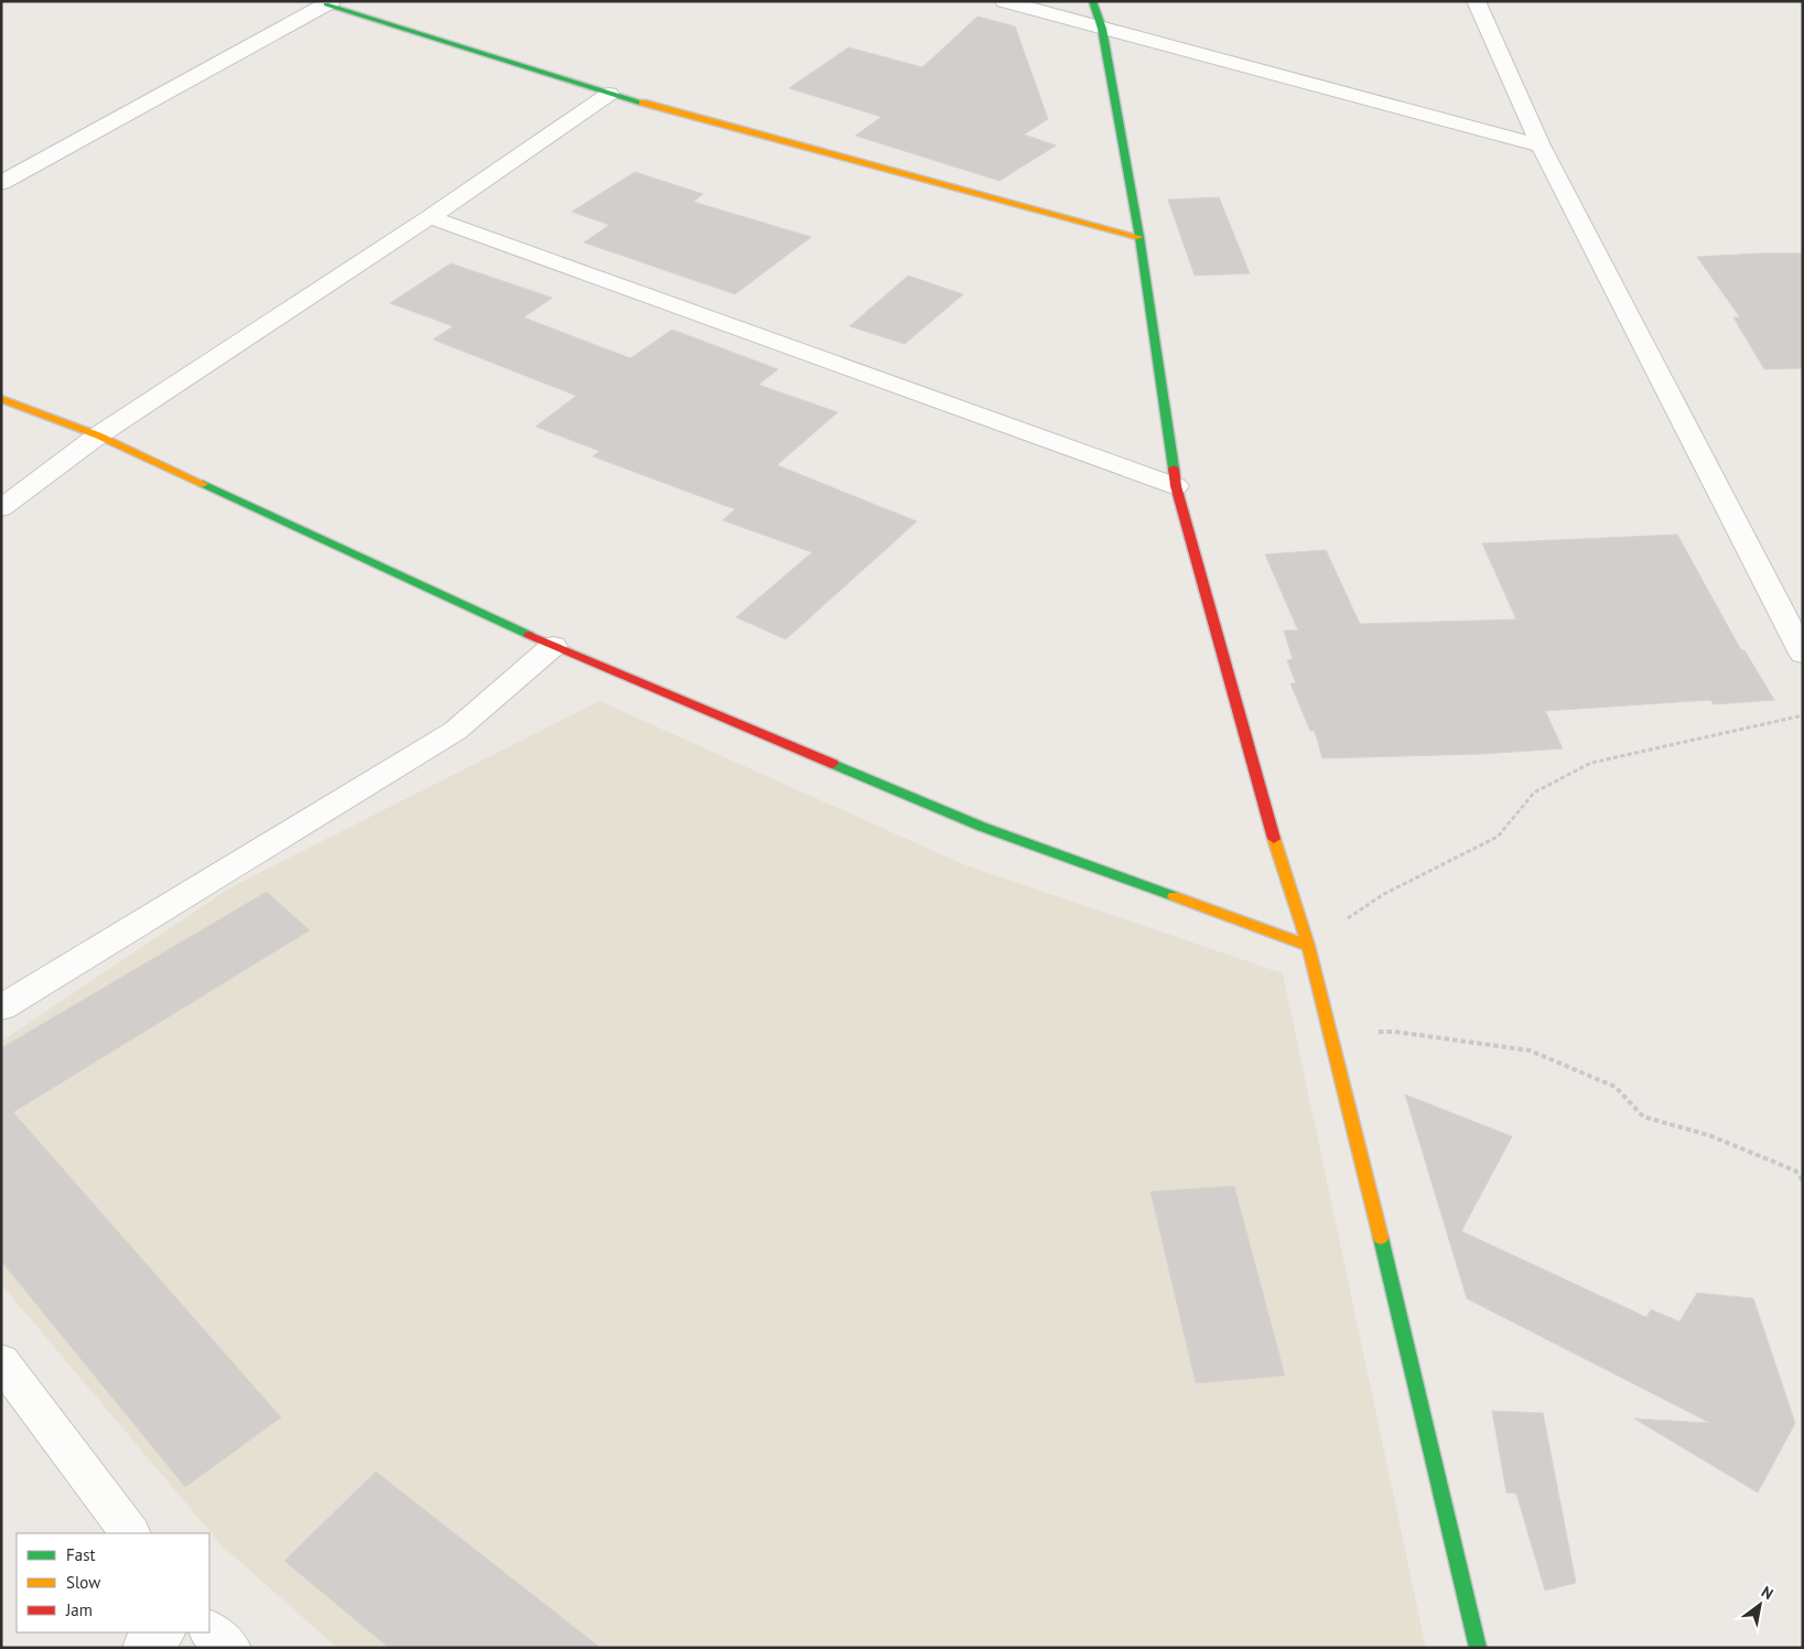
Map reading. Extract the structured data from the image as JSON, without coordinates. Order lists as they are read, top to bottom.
{
  "legend": ["Fast", "Slow", "Jam"],
  "north": "top right"
}
